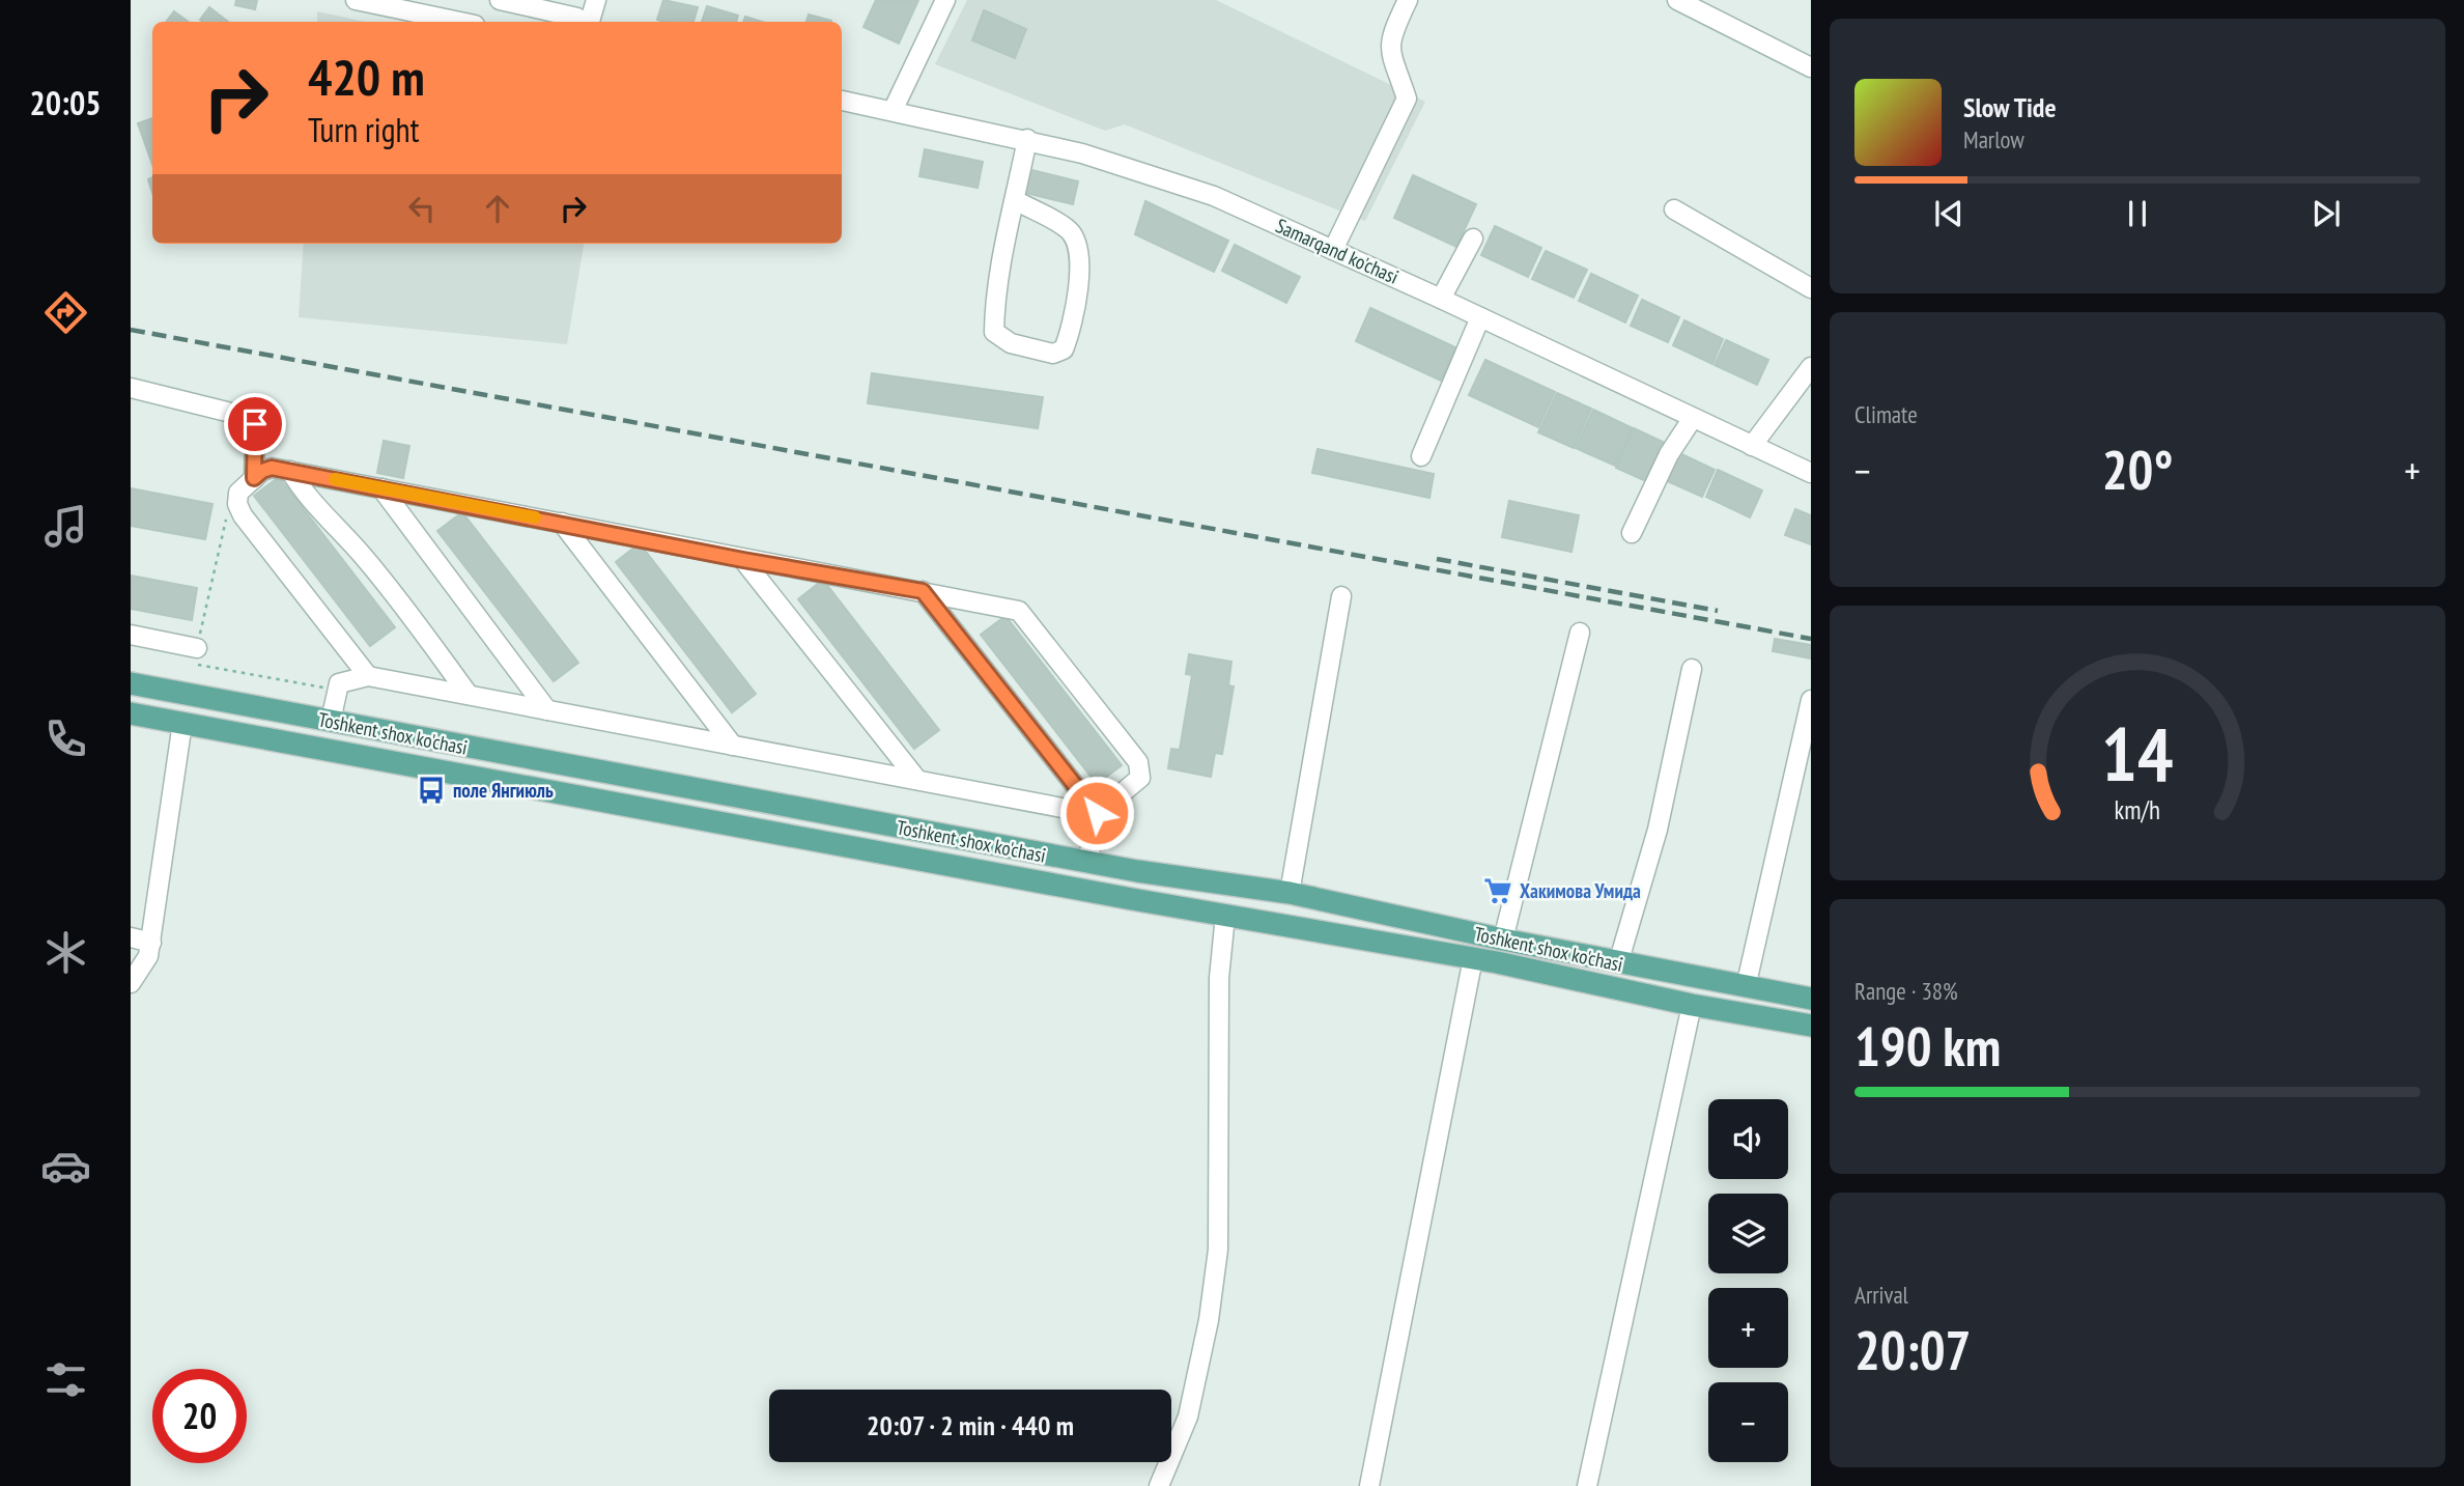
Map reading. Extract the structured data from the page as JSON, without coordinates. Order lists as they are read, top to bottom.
{
  "streets": {
    "main road": ["Toshkent shox ko'chasi"],
    "street": ["Samarqand ko'chasi"]
  },
  "places": {
    "bus stop": ["поле Янгиюль"],
    "supermarket": ["Хакимова Умида"]
  },
  "page": {
    "tabs": "20:05",
    "turn": ["420 m", "Turn right"],
    "song": ["Slow Tide", "Marlow"],
    "tile": [
      "Climate",
      ["Range · 38%", "190 km"],
      ["Arrival", "20:07"]
    ],
    "heat": ["−", "20°", "+"],
    "map_buttons": ["+", "−"],
    "limit": "20",
    "trip": "20:07 · 2 min · 440 m",
    "gauge": ["14", "km/h"]
  }
}
